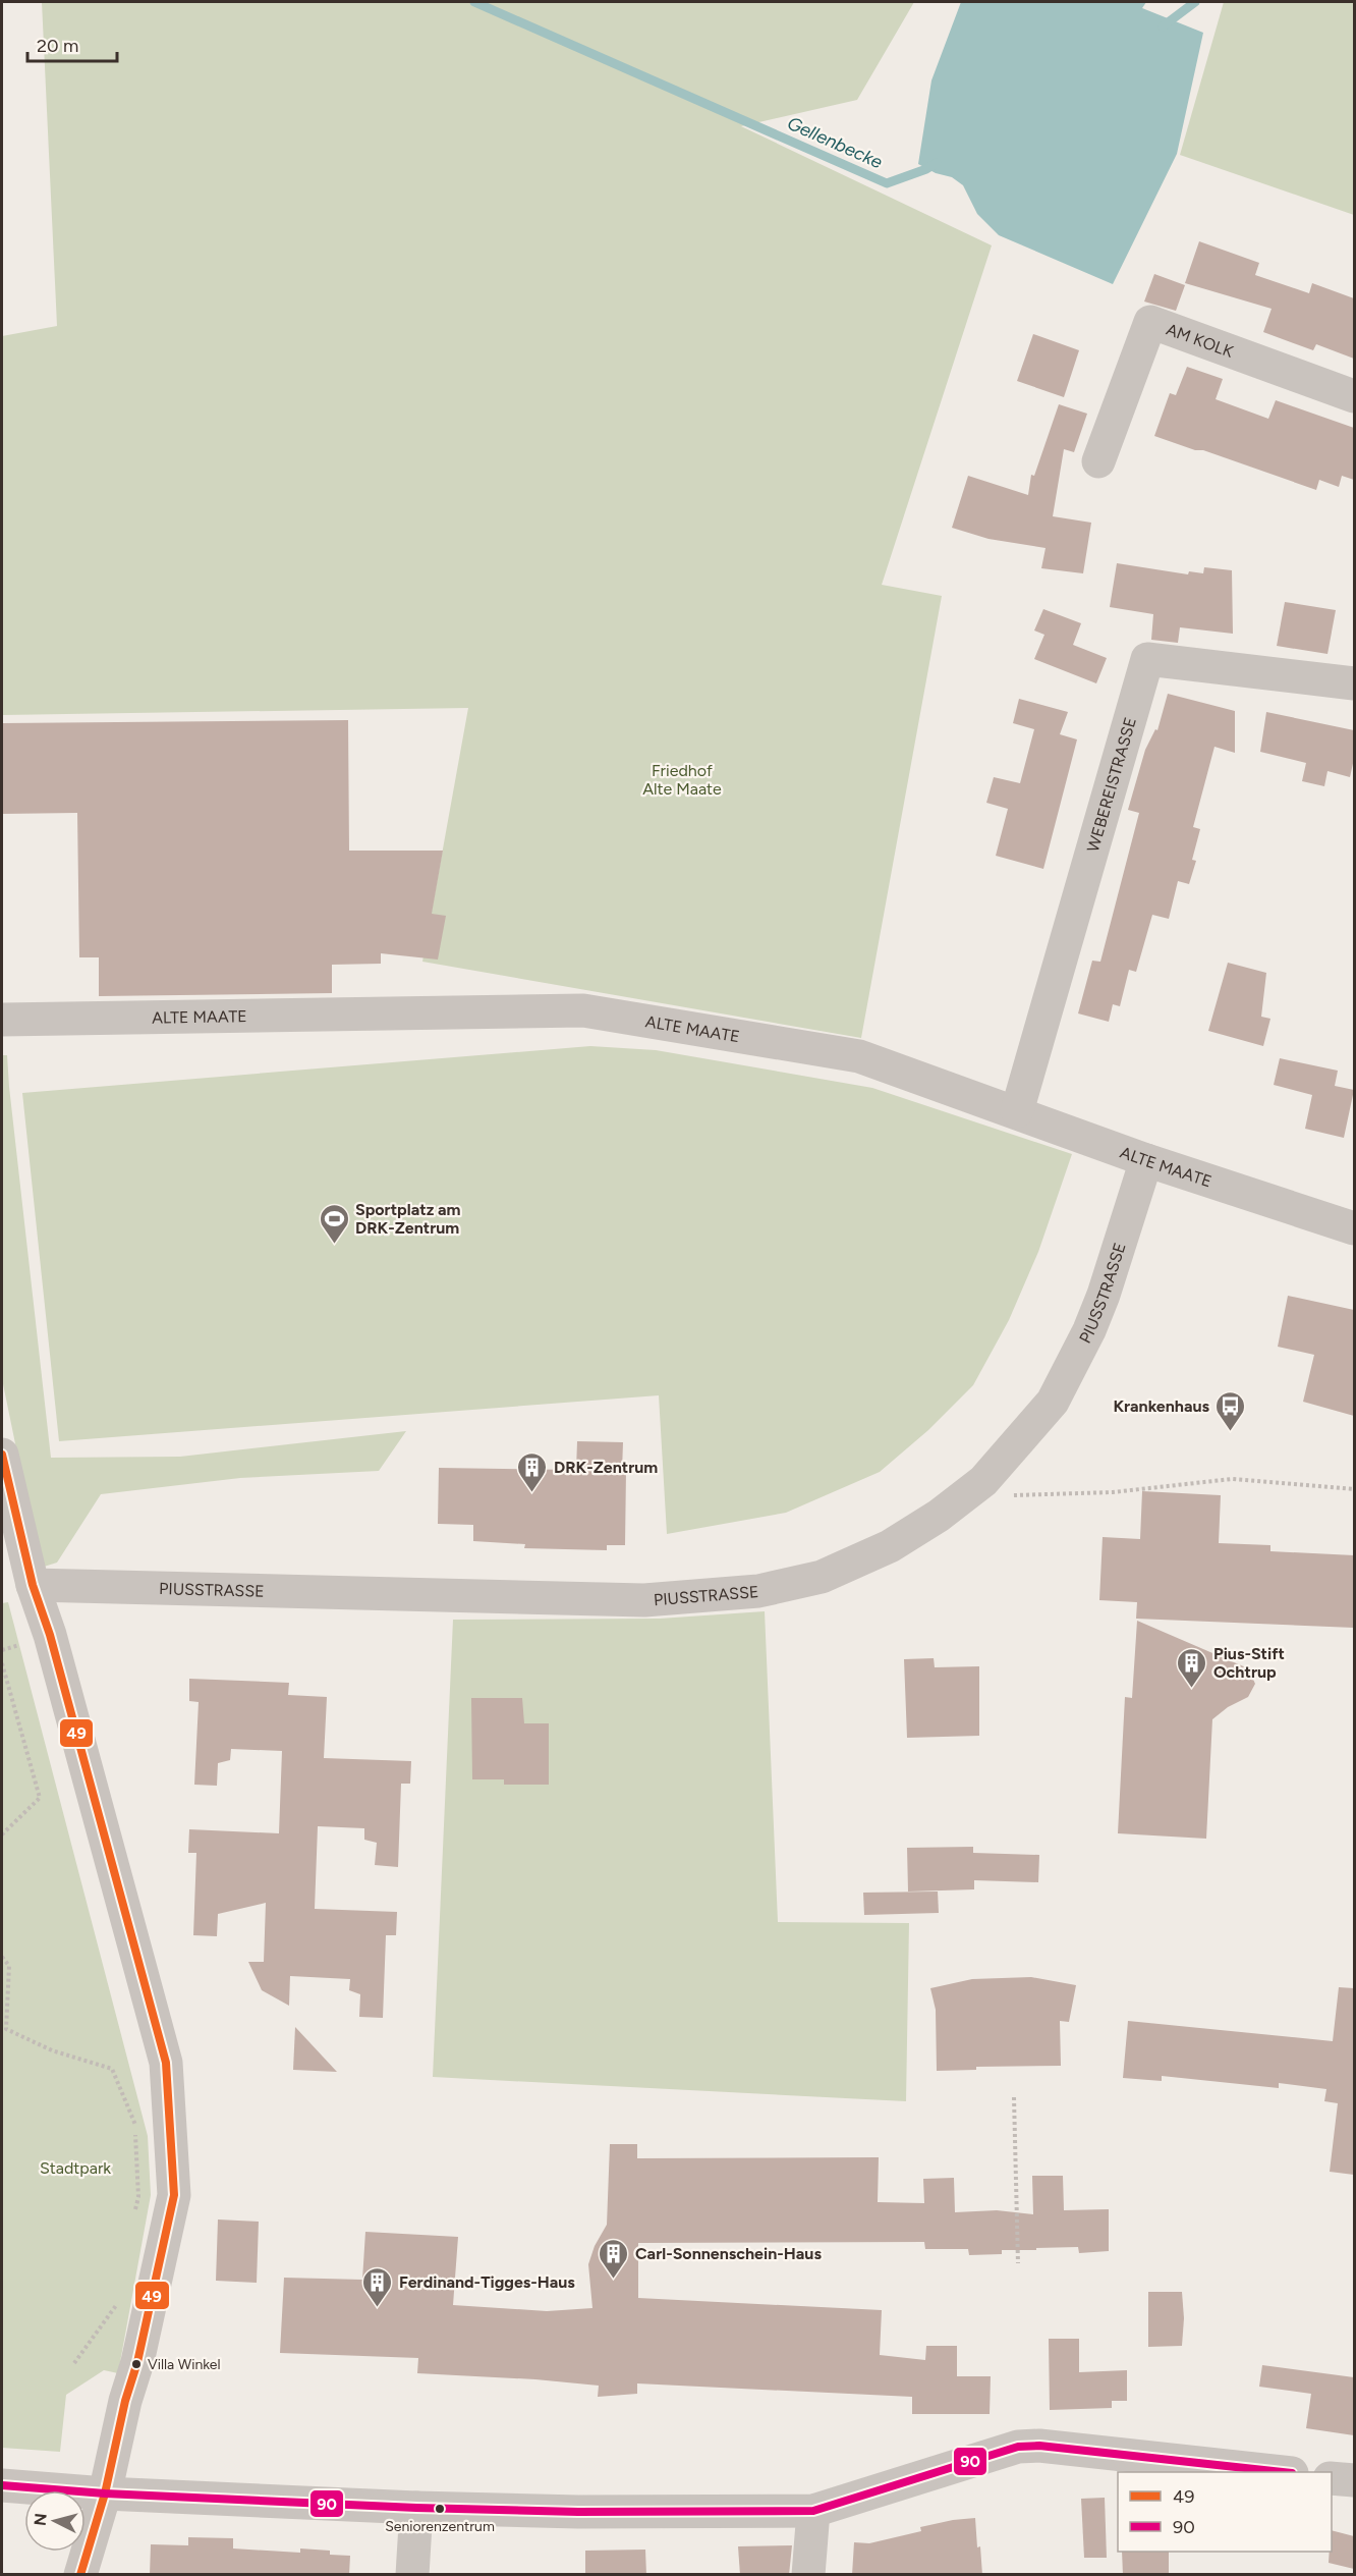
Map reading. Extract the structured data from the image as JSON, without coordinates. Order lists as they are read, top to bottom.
{
  "streets": {
    "street": [
      "AM KOLK",
      "WEBEREISTRASSE",
      "ALTE MAATE",
      "PIUSSTRASSE"
    ]
  },
  "crossings": [
    ["WEBEREISTRASSE", "ALTE MAATE"],
    ["ALTE MAATE", "PIUSSTRASSE"]
  ],
  "water": ["Gellenbecke"],
  "parks": ["Friedhof Alte Maate", "Stadtpark"],
  "places": {
    "sports": ["Sportplatz am DRK-Zentrum"],
    "bus stop": ["Krankenhaus"],
    "building": [
      "DRK-Zentrum",
      "Pius-Stift Ochtrup",
      "Carl-Sonnenschein-Haus",
      "Ferdinand-Tigges-Haus"
    ],
    "other": ["Villa Winkel", "Seniorenzentrum"]
  },
  "lines": ["transit line 49", "transit line 90"],
  "legend": ["49", "90"],
  "scale_bar": "20 m",
  "north": "left"
}
